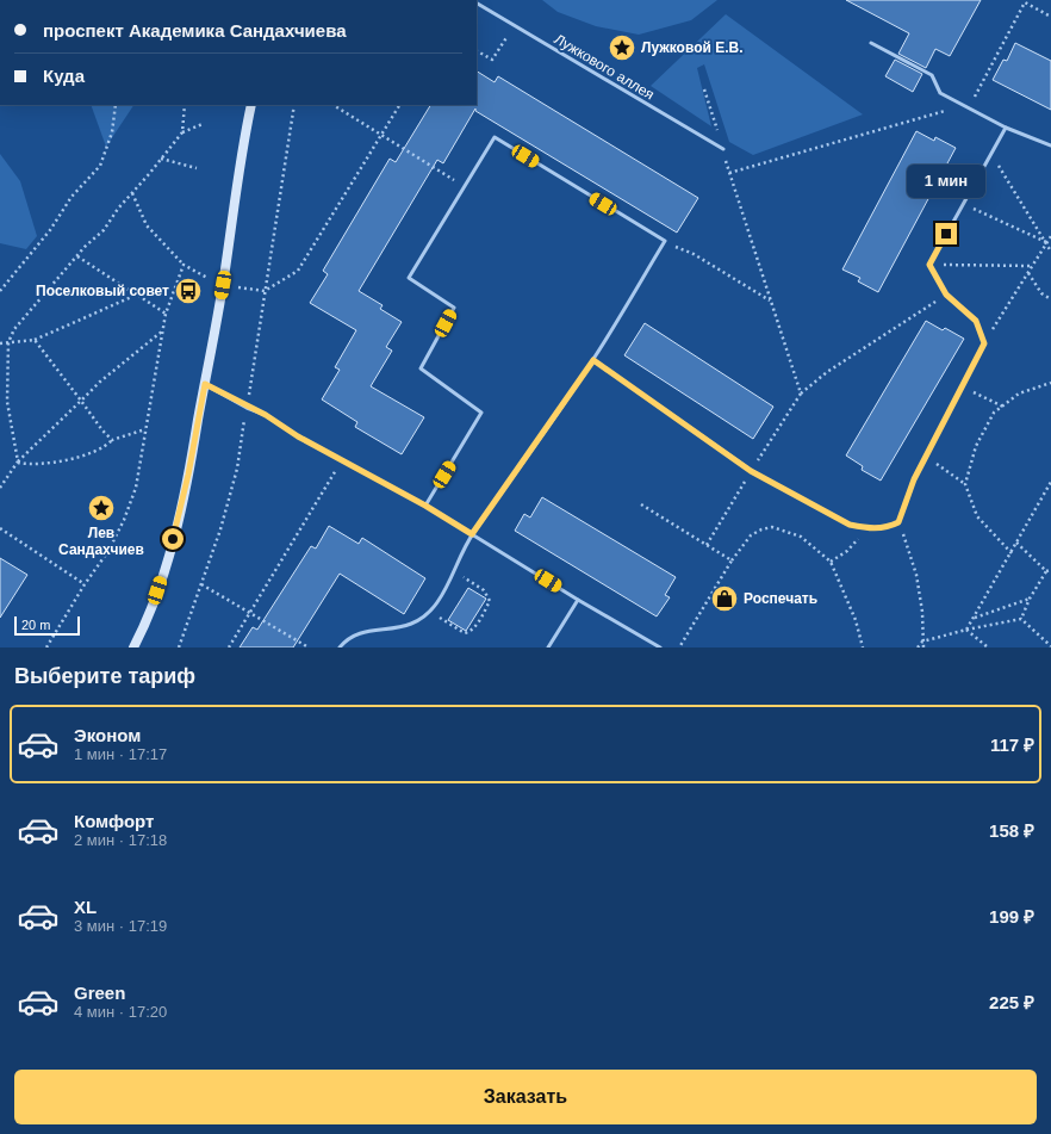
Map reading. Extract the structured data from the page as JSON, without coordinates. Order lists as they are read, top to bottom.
{
  "streets": {
    "lane": ["Лужкового аллея"]
  },
  "places": {
    "place": ["Лужковой Е.В.", "Лев Сандахчиев"],
    "bus stop": ["Поселковый совет"],
    "shop": ["Роспечать"]
  },
  "scale_bar": "20 m",
  "page": {
    "banner": ["проспект Академика Сандахчиева", "Куда"],
    "bubble": "1 мин",
    "scale": "20 m",
    "heading": "Выберите тариф",
    "list": [
      {
        "name": "Эконом",
        "note": "1 мин · 17:17",
        "value": "117 ₽"
      },
      {
        "name": "Комфорт",
        "note": "2 мин · 17:18",
        "value": "158 ₽"
      },
      {
        "name": "XL",
        "note": "3 мин · 17:19",
        "value": "199 ₽"
      },
      {
        "name": "Green",
        "note": "4 мин · 17:20",
        "value": "225 ₽"
      }
    ],
    "buttons": "Заказать"
  }
}
